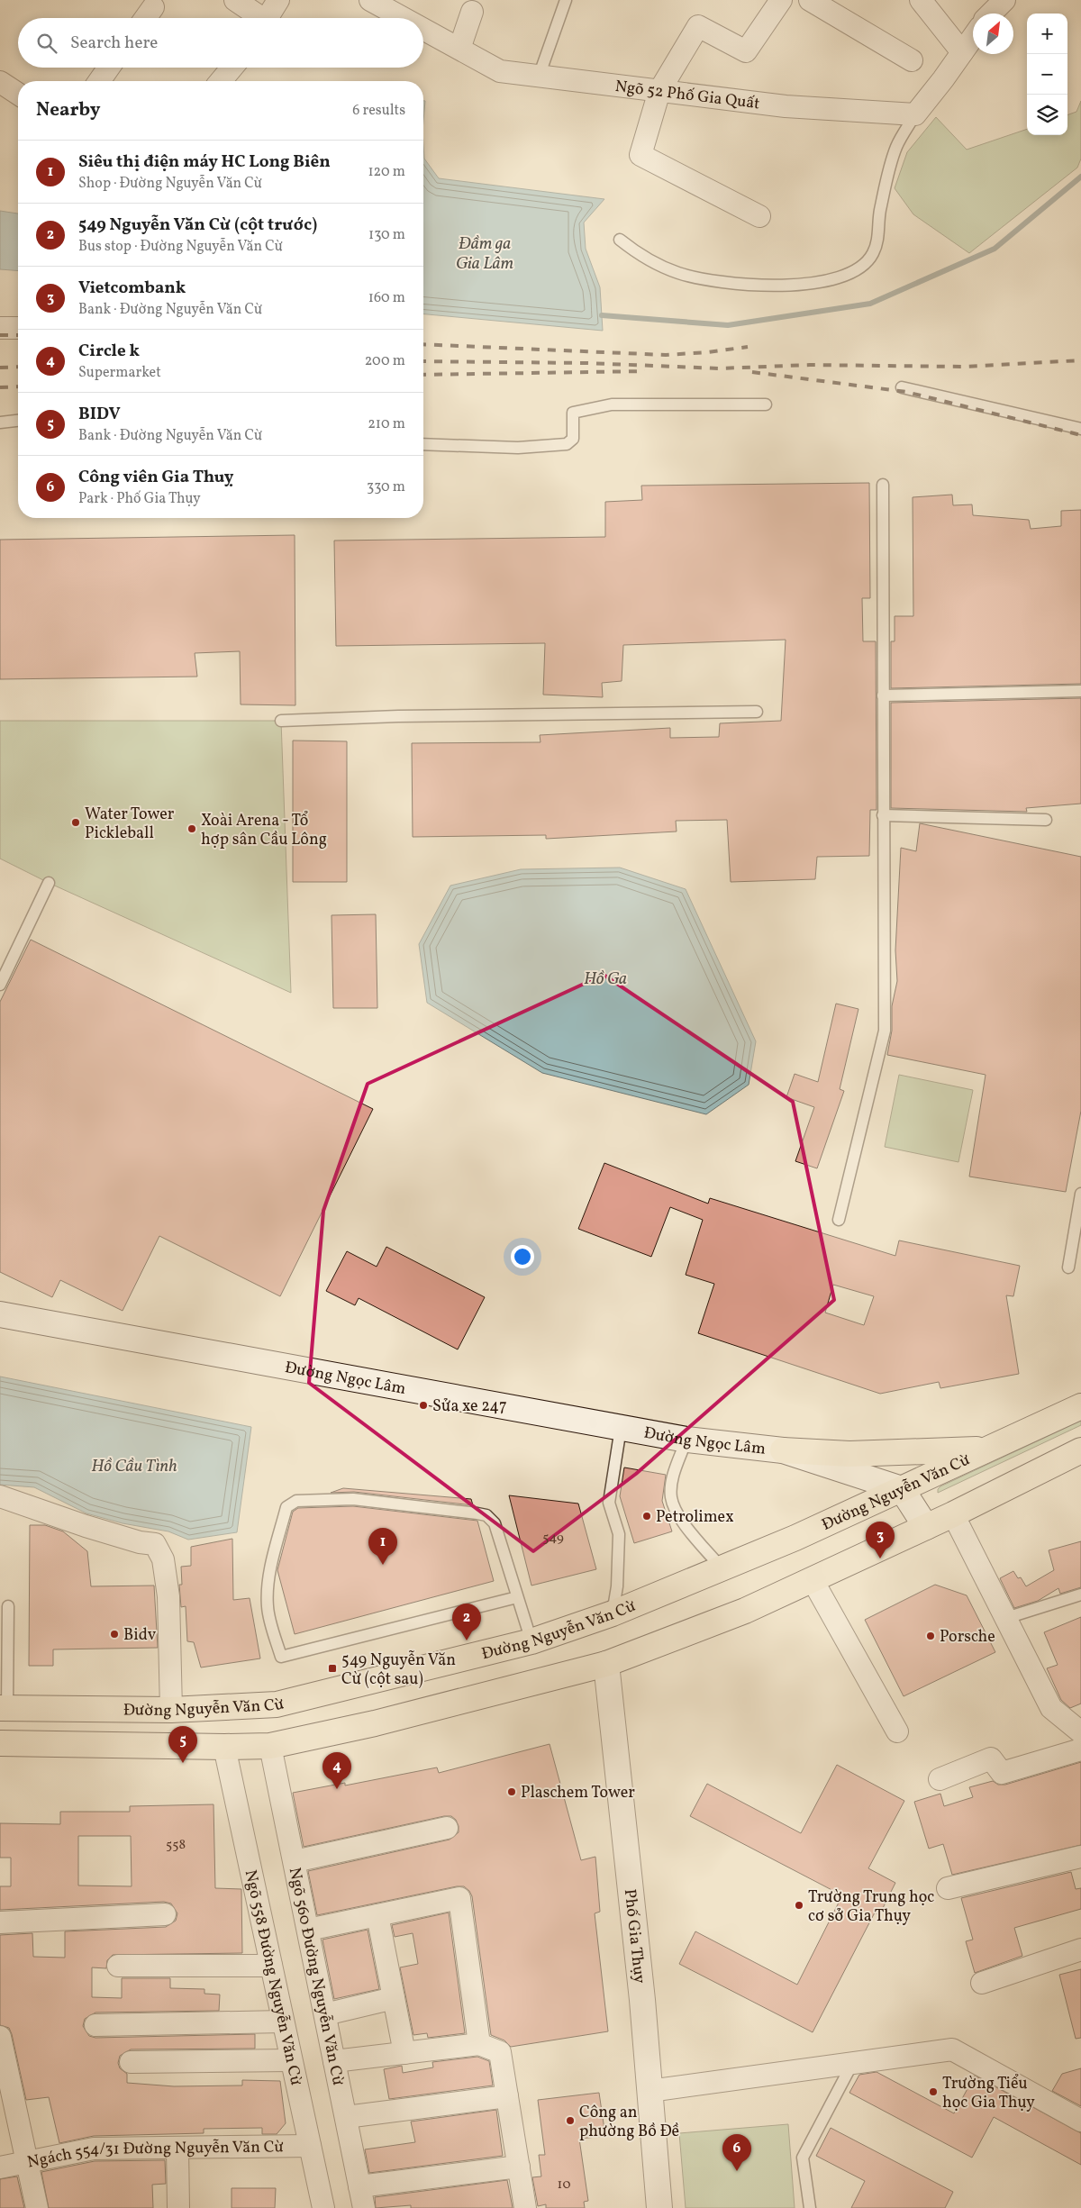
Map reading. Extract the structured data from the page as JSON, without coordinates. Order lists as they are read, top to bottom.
{
  "streets": {
    "main road": ["Đường Ngọc Lâm", "Đường Nguyễn Văn Cừ", "Phố Gia Thụy"],
    "street": [
      "Ngõ 52 Phố Gia Quất",
      "Ngõ 560 Đường Nguyễn Văn Cừ",
      "Ngõ 558 Đường Nguyễn Văn Cừ",
      "Ngách 554/31 Đường Nguyễn Văn Cừ"
    ]
  },
  "crossings": [
    ["Đường Ngọc Lâm", "Đường Nguyễn Văn Cừ"],
    ["Ngõ 558 Đường Nguyễn Văn Cừ", "Ngách 554/31 Đường Nguyễn Văn Cừ"]
  ],
  "water": ["Đầm ga Gia Lâm", "Hồ Ga", "Hồ Cầu Tình"],
  "places": {
    "other": [
      "Water Tower Pickleball",
      "Xoài Arena - Tổ hợp sân Cầu Lông",
      "Sửa xe 247",
      "Petrolimex",
      "Bidv",
      "Porsche",
      "Plaschem Tower",
      "Trường Trung học cơ sở Gia Thụy",
      "Trường Tiểu học Gia Thụy",
      "Công an phường Bồ Đề"
    ],
    "transit": ["549 Nguyễn Văn Cừ (cột sau)"]
  },
  "house_numbers": ["549", "558", "10"],
  "north": "top right",
  "page": {
    "map_buttons": ["+", "−"],
    "search": "Search here",
    "heading": ["Nearby", "6 results"],
    "list": [
      {
        "mark": "1",
        "name": "Siêu thị điện máy HC Long Biên",
        "note": "Shop · Đường Nguyễn Văn Cừ",
        "value": "120 m"
      },
      {
        "mark": "2",
        "name": "549 Nguyễn Văn Cừ (cột trước)",
        "note": "Bus stop · Đường Nguyễn Văn Cừ",
        "value": "130 m"
      },
      {
        "mark": "3",
        "name": "Vietcombank",
        "note": "Bank · Đường Nguyễn Văn Cừ",
        "value": "160 m"
      },
      {
        "mark": "4",
        "name": "Circle k",
        "note": "Supermarket",
        "value": "200 m"
      },
      {
        "mark": "5",
        "name": "BIDV",
        "note": "Bank · Đường Nguyễn Văn Cừ",
        "value": "210 m"
      },
      {
        "mark": "6",
        "name": "Công viên Gia Thuỵ",
        "note": "Park · Phố Gia Thụy",
        "value": "330 m"
      }
    ],
    "pins": [
      "3",
      "1",
      "2",
      "5",
      "4",
      "6"
    ]
  }
}
